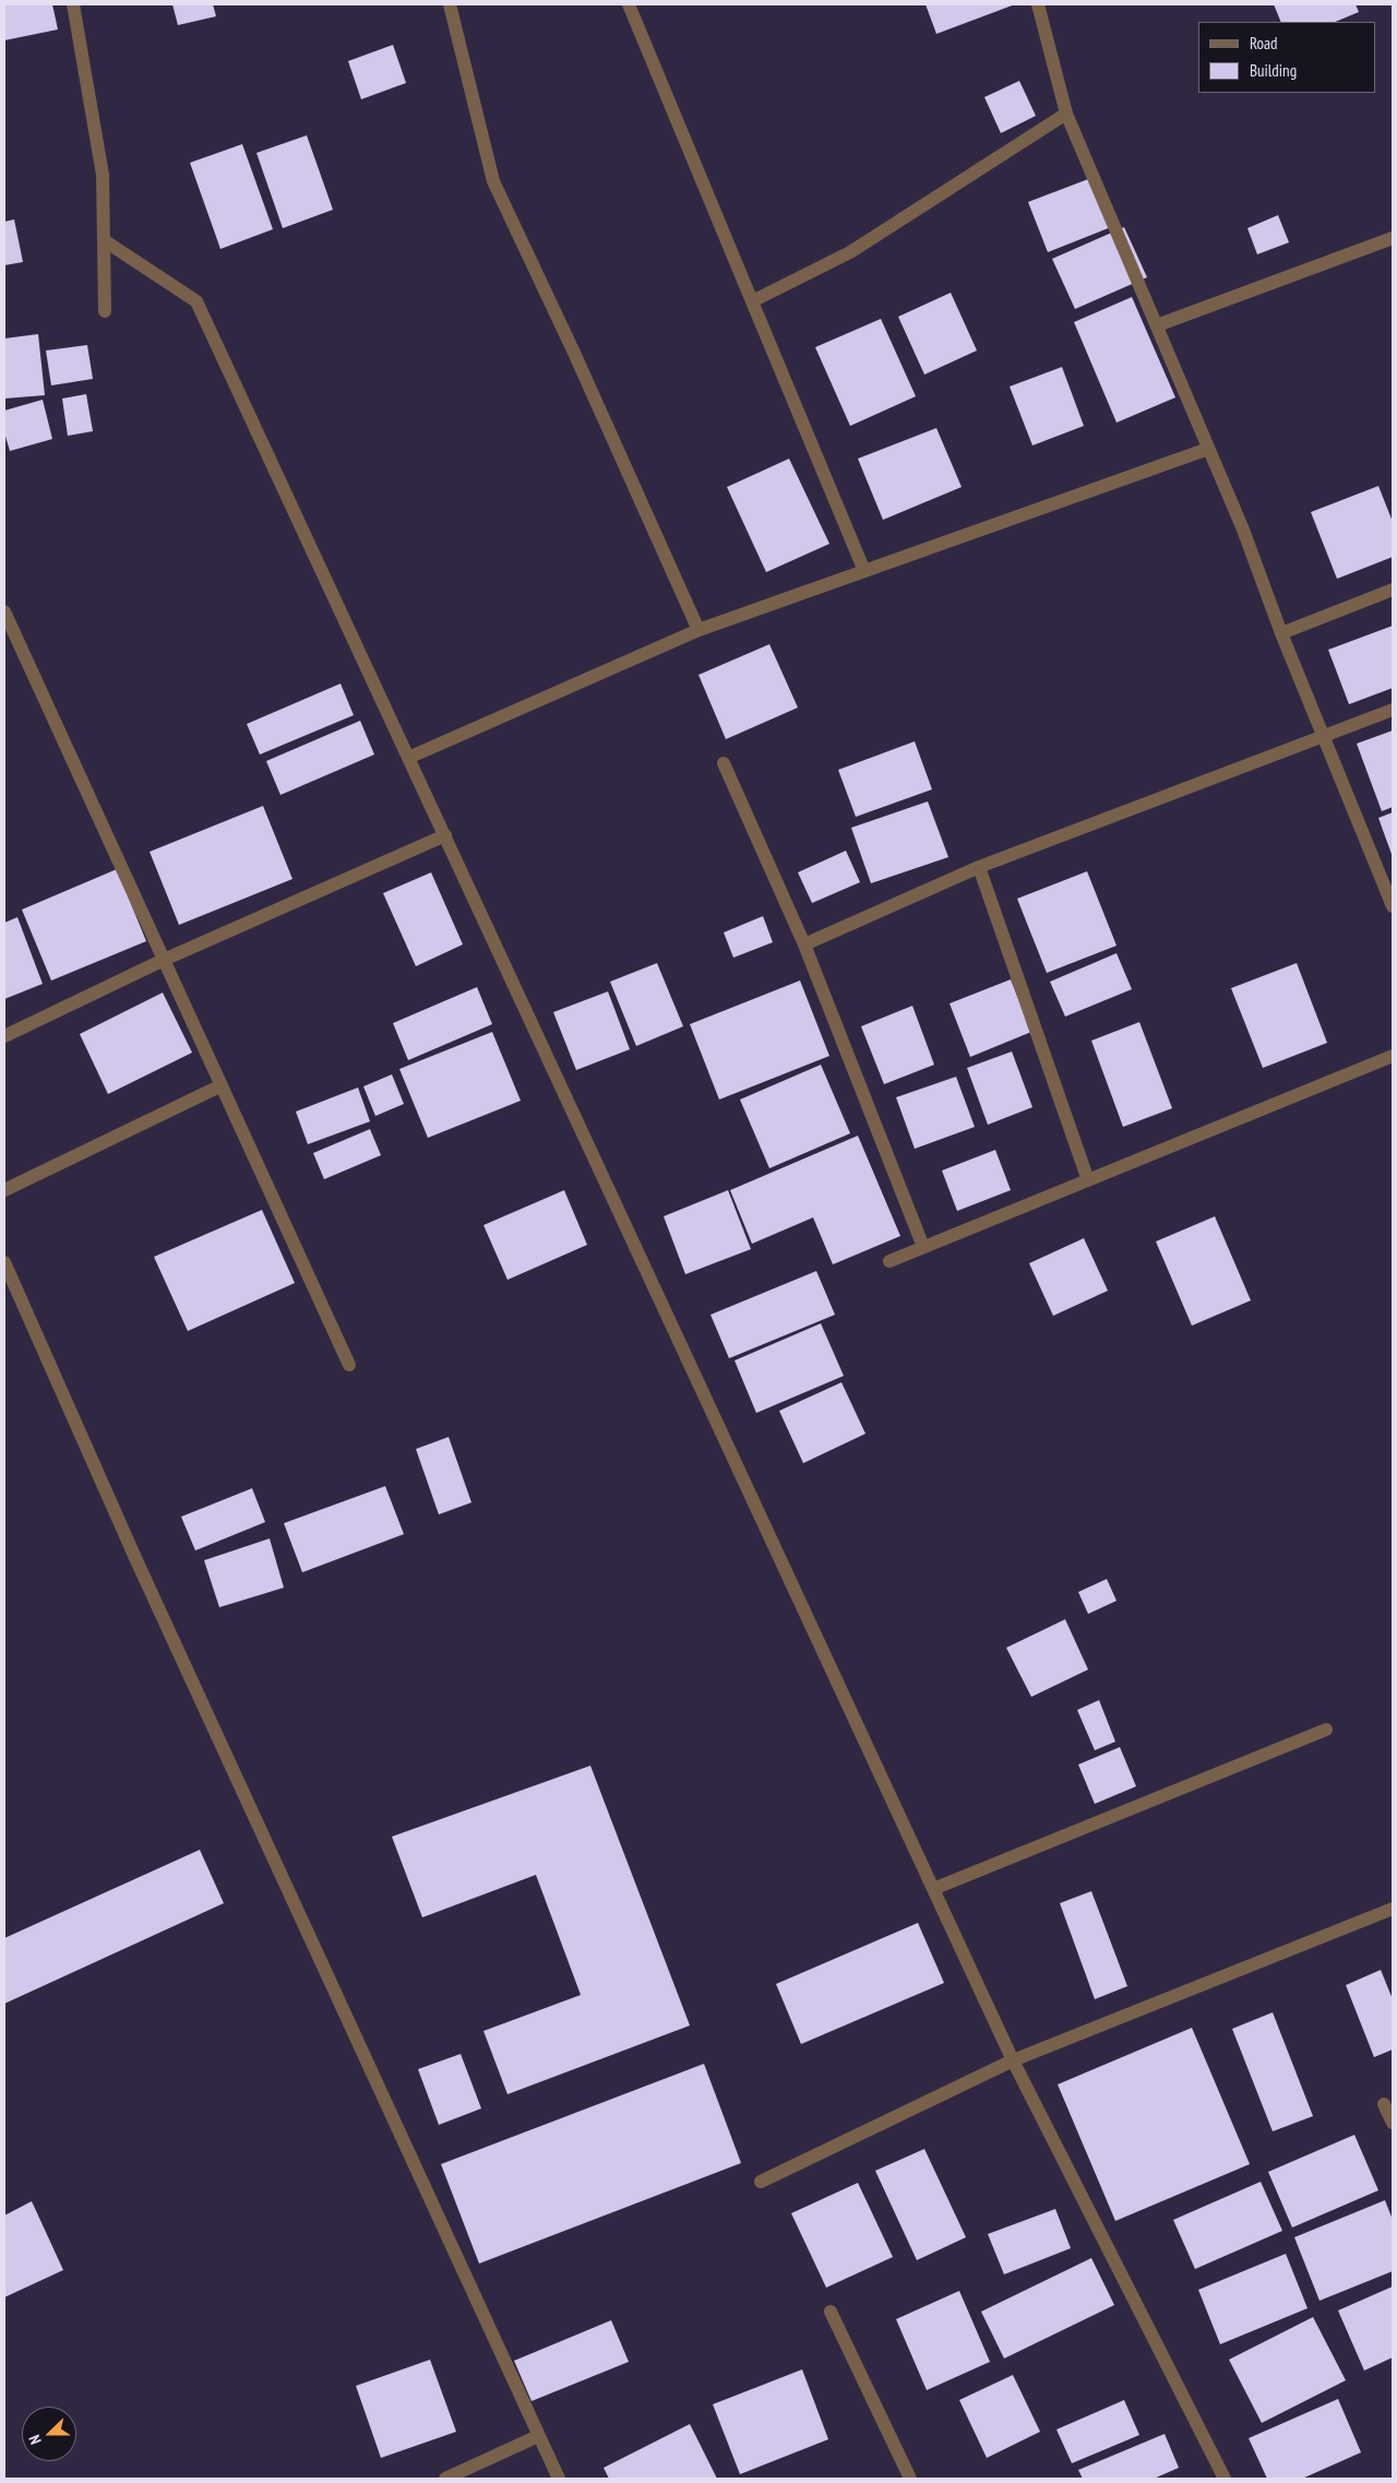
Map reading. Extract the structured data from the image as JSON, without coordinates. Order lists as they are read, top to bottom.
{
  "legend": ["Road", "Building"],
  "north": "left"
}
